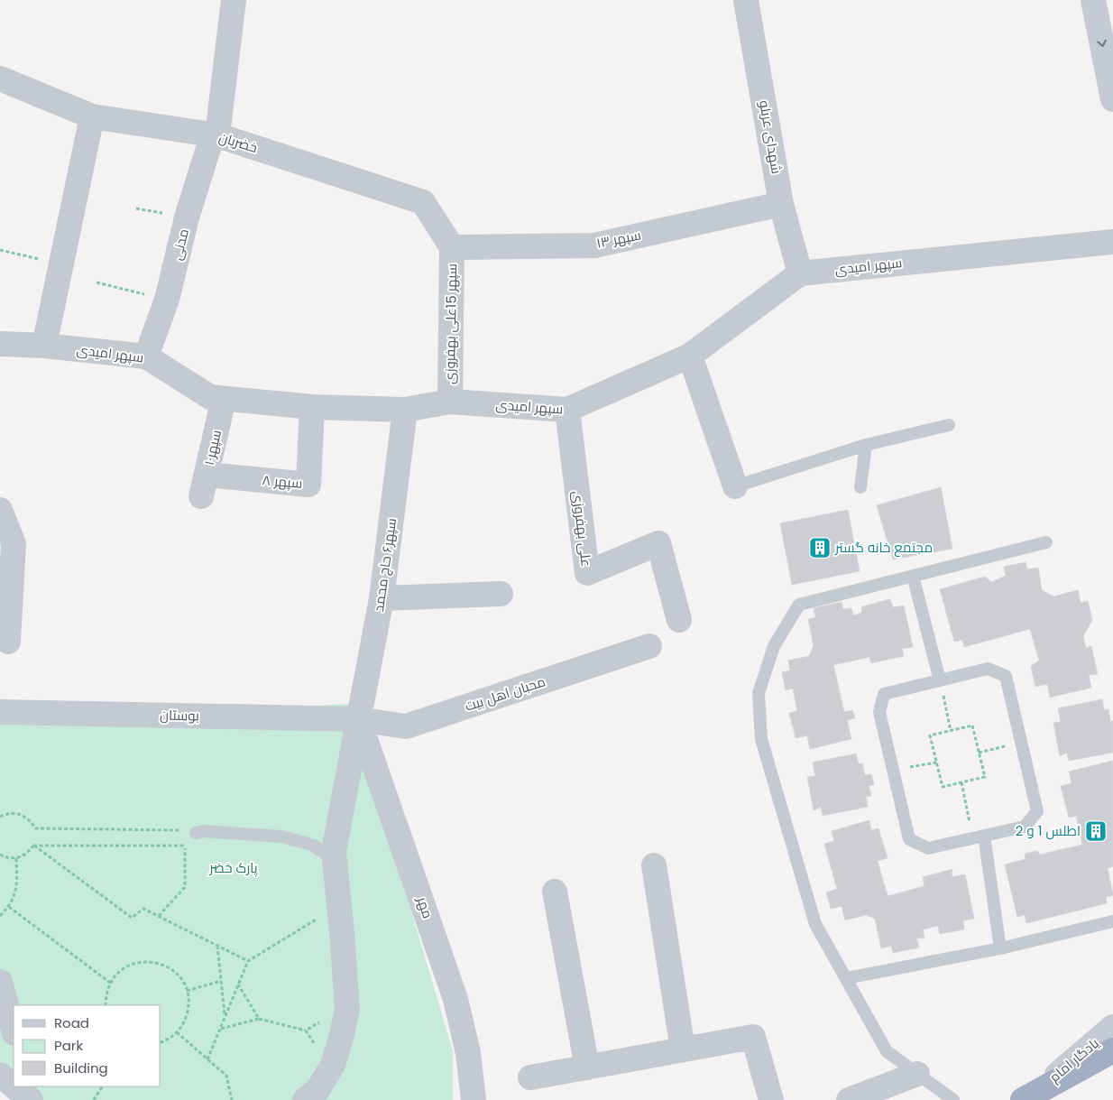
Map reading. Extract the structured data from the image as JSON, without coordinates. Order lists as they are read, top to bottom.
{
  "streets": {
    "main road": ["یادگار امام"],
    "street": [
      "شهدای عربلو",
      "خضریان",
      "سپهر ۱۳",
      "مدنی",
      "سپهر امیدی",
      "سپهر 15علی بهفروزی",
      "سپهر۱۰",
      "سپهر ۸",
      "علی بهفروزی",
      "سپهر۶ حاج محمد",
      "محبان اهل بیت",
      "بوستان",
      "مهر"
    ]
  },
  "crossings": [
    ["شهدای عربلو", "سپهر ۱۳"],
    ["شهدای عربلو", "سپهر امیدی"],
    ["خضریان", "سپهر ۱۳"],
    ["خضریان", "مدنی"],
    ["خضریان", "سپهر 15علی بهفروزی"],
    ["سپهر ۱۳", "سپهر 15علی بهفروزی"],
    ["مدنی", "سپهر امیدی"],
    ["سپهر امیدی", "سپهر 15علی بهفروزی"],
    ["سپهر امیدی", "سپهر۱۰"],
    ["سپهر امیدی", "سپهر ۸"],
    ["سپهر امیدی", "علی بهفروزی"],
    ["سپهر امیدی", "سپهر۶ حاج محمد"],
    ["سپهر۱۰", "سپهر ۸"],
    ["سپهر۶ حاج محمد", "محبان اهل بیت"],
    ["سپهر۶ حاج محمد", "بوستان"],
    ["سپهر۶ حاج محمد", "مهر"],
    ["محبان اهل بیت", "بوستان"],
    ["محبان اهل بیت", "مهر"],
    ["بوستان", "مهر"]
  ],
  "parks": ["پارک خضر"],
  "places": {
    "building": ["مجتمع خانه گستر", "اطلس 1 و 2"]
  },
  "legend": ["Road", "Park", "Building"]
}
